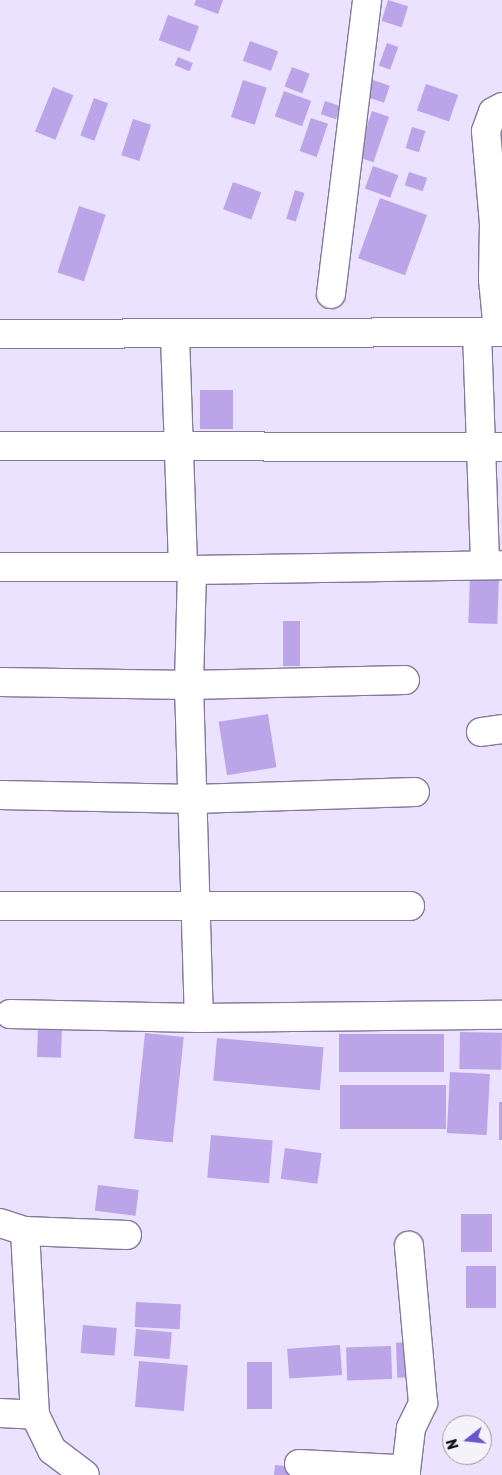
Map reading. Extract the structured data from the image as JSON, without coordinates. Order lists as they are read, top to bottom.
{
  "north": "left"
}
